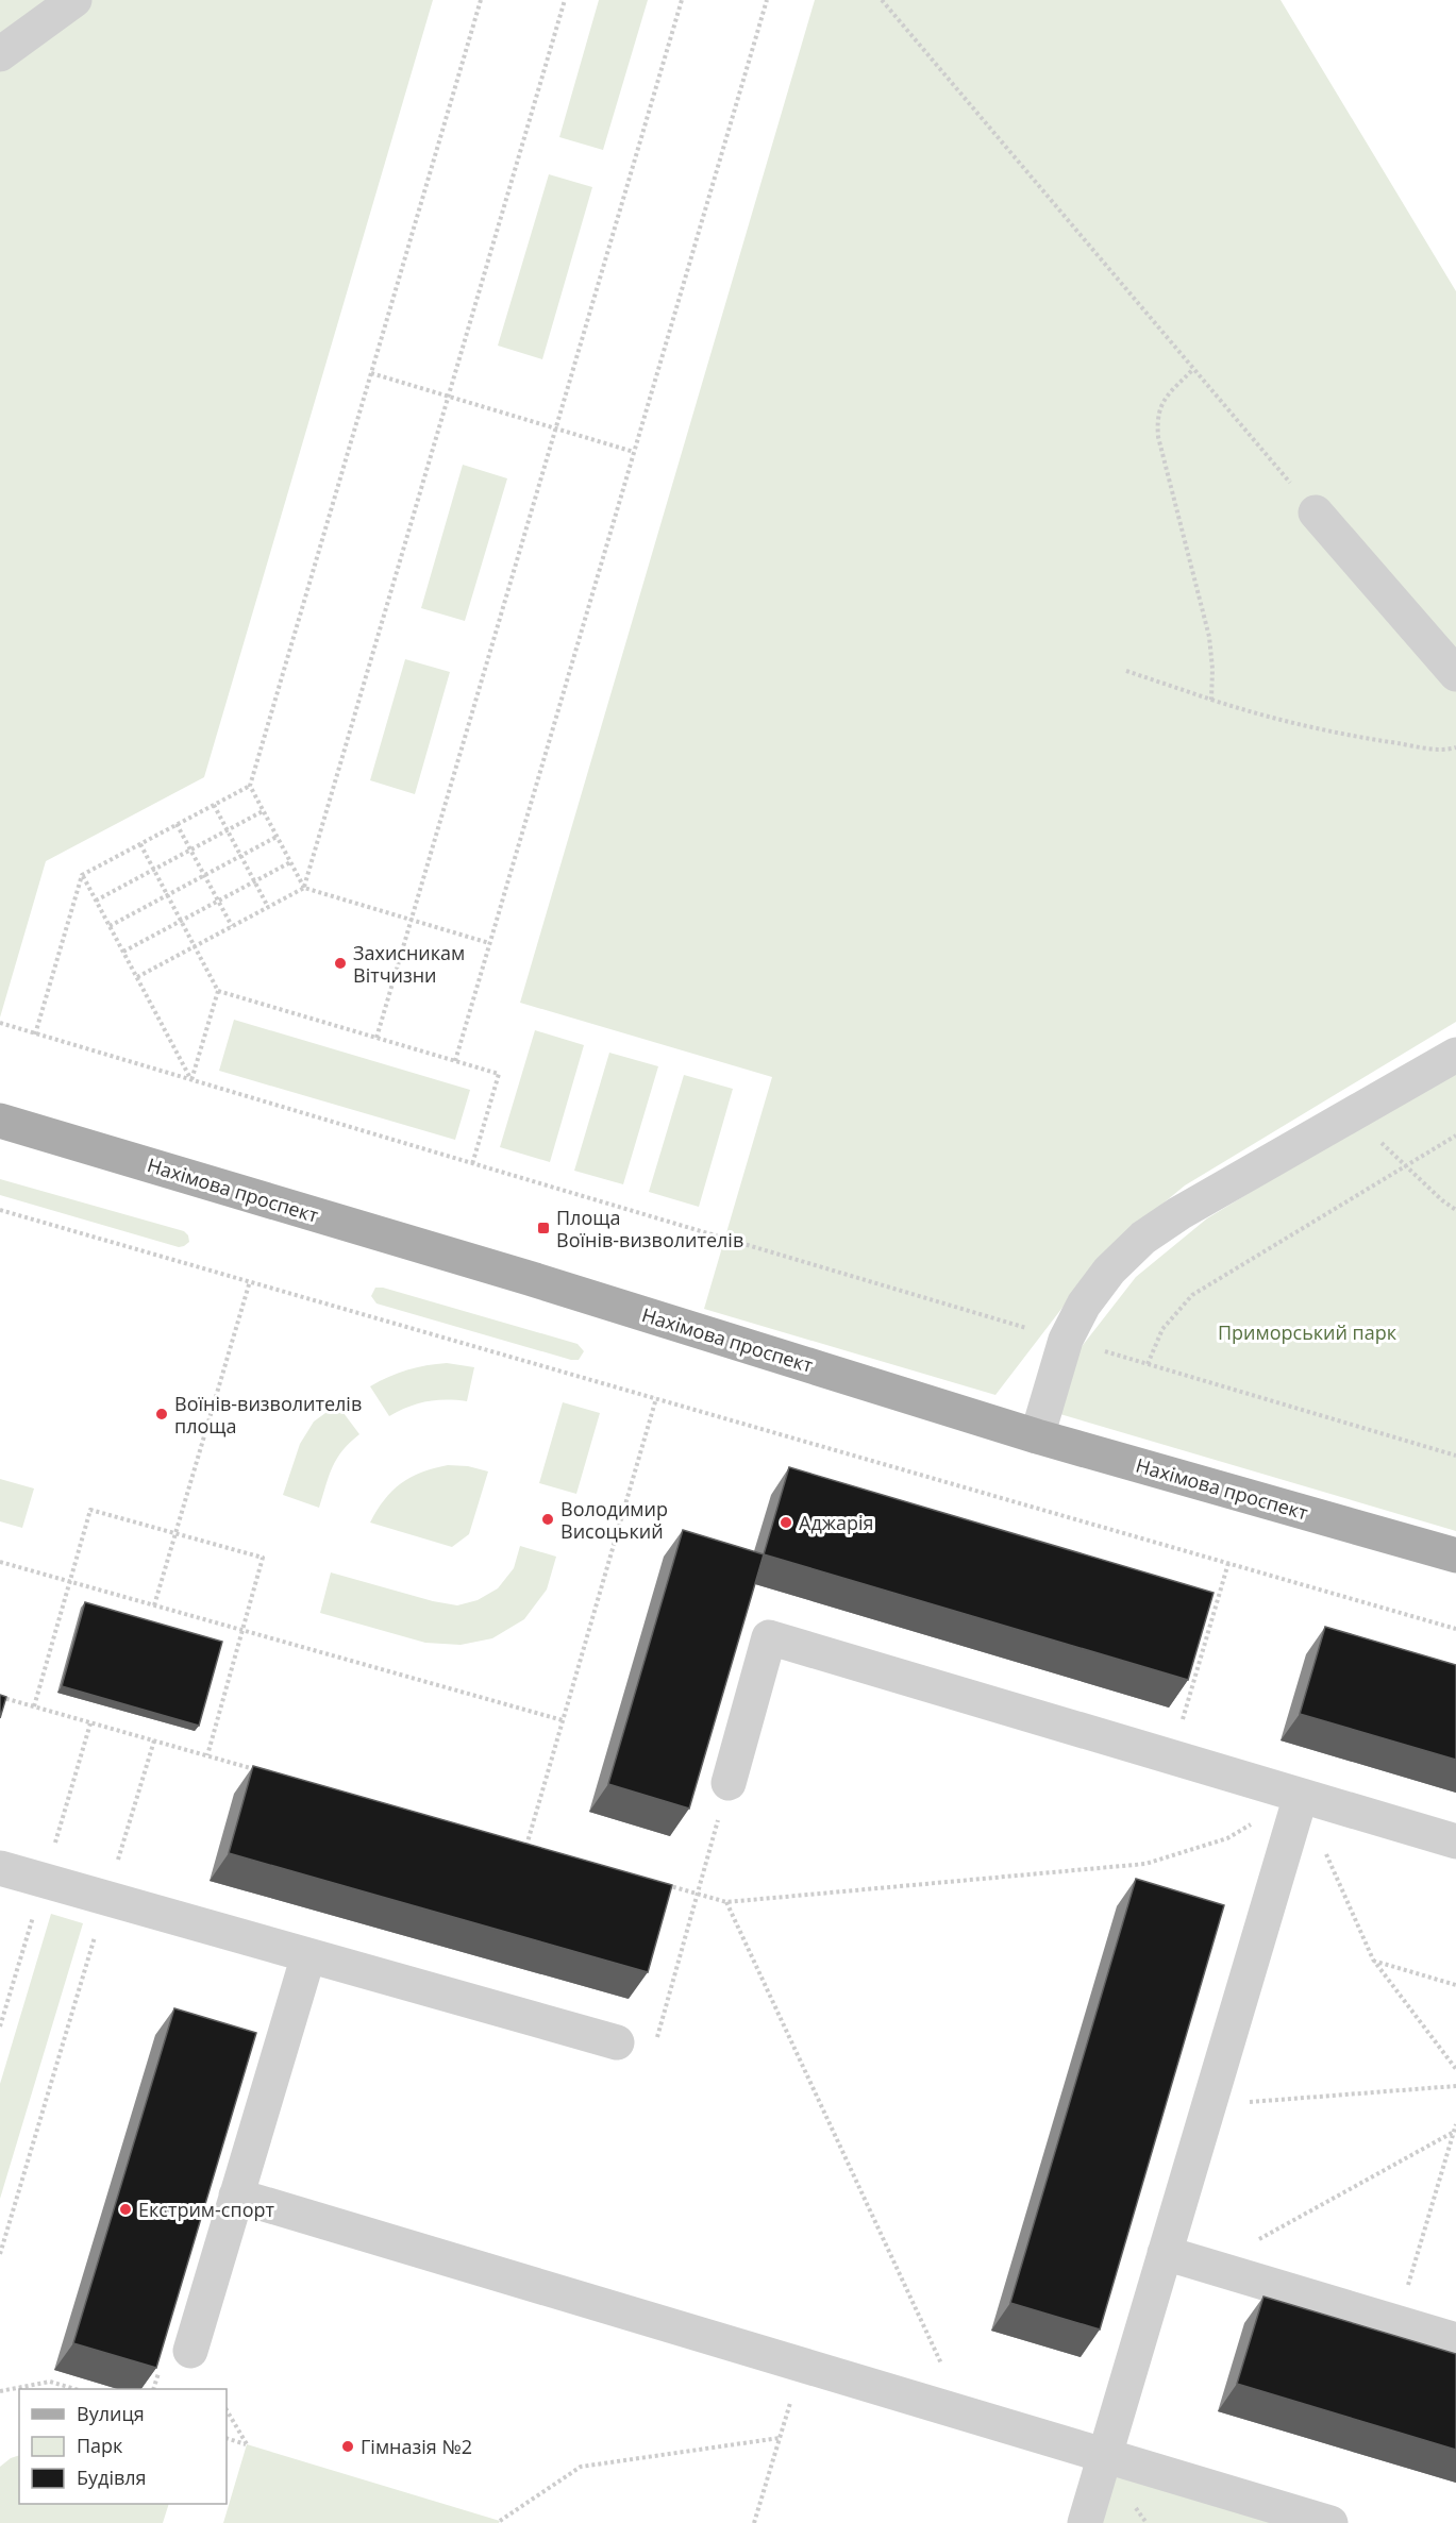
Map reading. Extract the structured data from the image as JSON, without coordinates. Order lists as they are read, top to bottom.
{
  "streets": {
    "main road": ["Нахімова проспект"]
  },
  "parks": ["Приморський парк"],
  "places": {
    "other": [
      "Захисникам Вітчизни",
      "Воїнів-визволителів площа",
      "Володимир Висоцький",
      "Аджарія",
      "Екстрим-спорт",
      "Гімназія №2"
    ],
    "transit": ["Площа Воїнів-визволителів"]
  },
  "legend": ["Вулиця", "Парк", "Будівля"]
}
